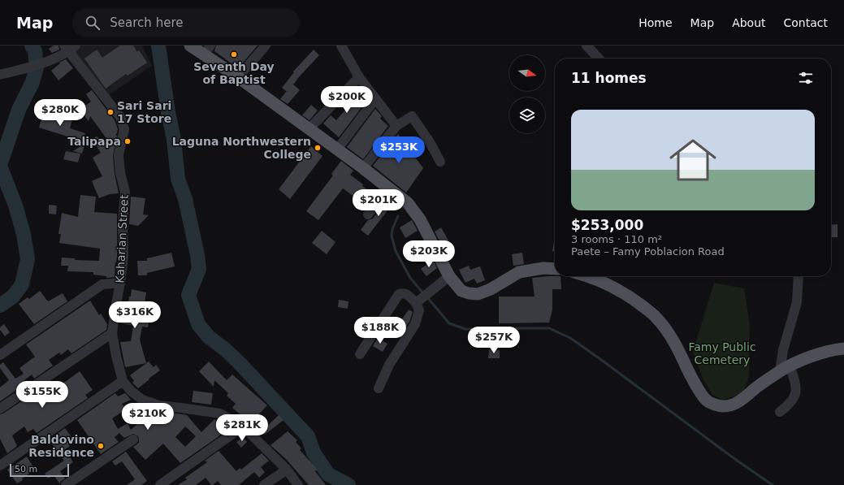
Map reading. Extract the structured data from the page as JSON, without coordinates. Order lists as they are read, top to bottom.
{
  "streets": {
    "street": ["Kaharian Street"]
  },
  "parks": ["Famy Public Cemetery"],
  "places": [
    "Seventh Day of Baptist",
    "Sari Sari 17 Store",
    "Talipapa",
    "Laguna Northwestern College",
    "Baldovino Residence"
  ],
  "scale_bar": "50 m",
  "north": "right",
  "page": {
    "header": "Map",
    "search": "Search here",
    "nav": [
      "Home",
      "Map",
      "About",
      "Contact"
    ],
    "heading": "11 homes",
    "price": [
      "$200K",
      "$280K",
      "$253K",
      "$201K",
      "$203K",
      "$316K",
      "$188K",
      "$257K",
      "$155K",
      "$210K",
      "$281K"
    ],
    "list": [
      {
        "name": "$253,000",
        "note": "3 rooms · 110 m² · Paete – Famy Poblacion Road"
      }
    ],
    "scale": "50 m"
  }
}
